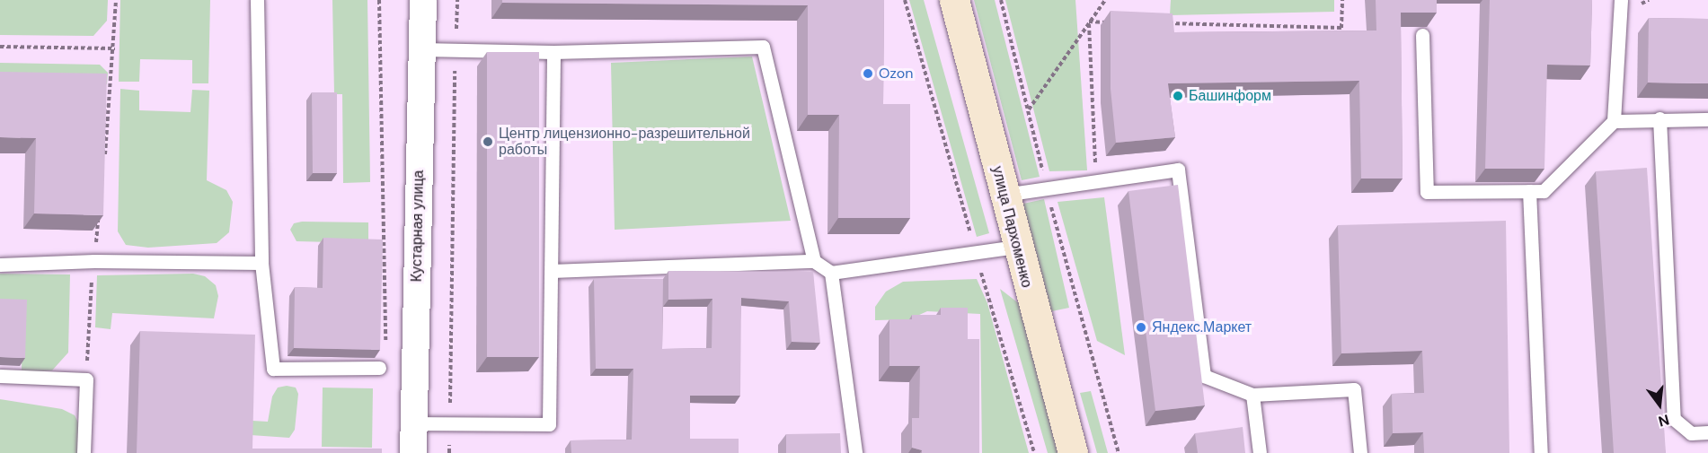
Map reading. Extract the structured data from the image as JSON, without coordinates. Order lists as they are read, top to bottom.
{
  "streets": {
    "street": ["Кустарная улица", "улица Пархоменко"]
  },
  "places": [
    "Ozon",
    "Башинформ",
    "Центр лицензионно-разрешительной работы",
    "Яндекс.Маркет"
  ],
  "north": "bottom"
}
